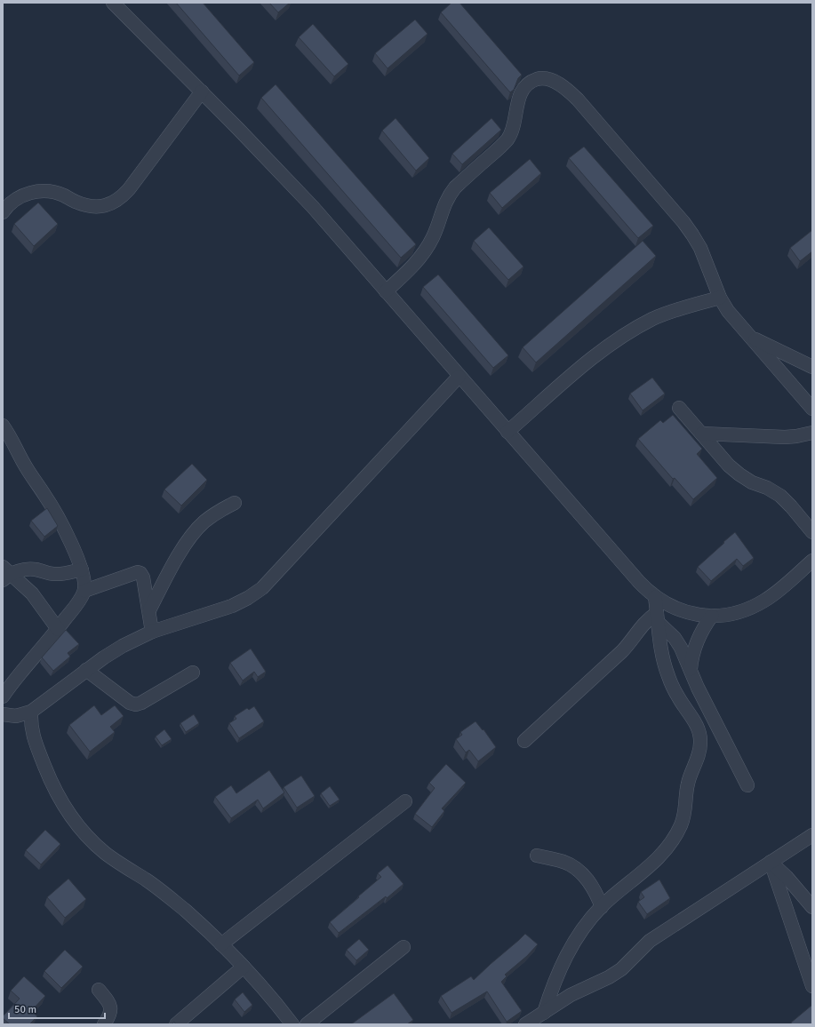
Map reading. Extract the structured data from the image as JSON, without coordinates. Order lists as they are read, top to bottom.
{
  "scale_bar": "50 m"
}
